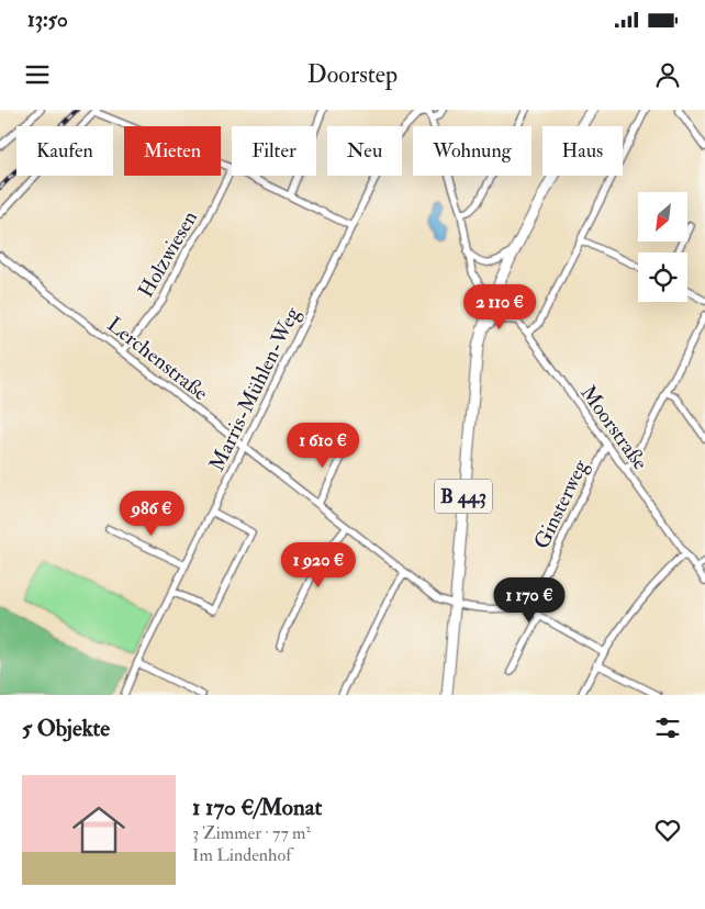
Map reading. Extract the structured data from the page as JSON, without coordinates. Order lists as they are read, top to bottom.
{
  "streets": {
    "main road": ["B 443"],
    "street": [
      "Holzwiesen",
      "Lerchenstraße",
      "Marris-Mühlen-Weg",
      "Moorstraße",
      "Ginsterweg"
    ]
  },
  "crossings": [
    ["Holzwiesen", "Lerchenstraße"],
    ["Lerchenstraße", "Marris-Mühlen-Weg"],
    ["Lerchenstraße", "B 443"],
    ["Marris-Mühlen-Weg", "Moorstraße"],
    ["Moorstraße", "B 443"],
    ["Moorstraße", "Ginsterweg"]
  ],
  "north": "bottom left",
  "page": {
    "status": "13:50",
    "header": "Doorstep",
    "chip": [
      "Kaufen",
      "Mieten",
      "Filter",
      "Neu",
      "Wohnung",
      "Haus"
    ],
    "price": [
      "2 110 €",
      "1 610 €",
      "986 €",
      "1 920 €",
      "1 170 €"
    ],
    "heading": "5 Objekte",
    "list": [
      {
        "name": "1 170 €/Monat",
        "note": "3 Zimmer · 77 m² · Im Lindenhof"
      }
    ]
  }
}
